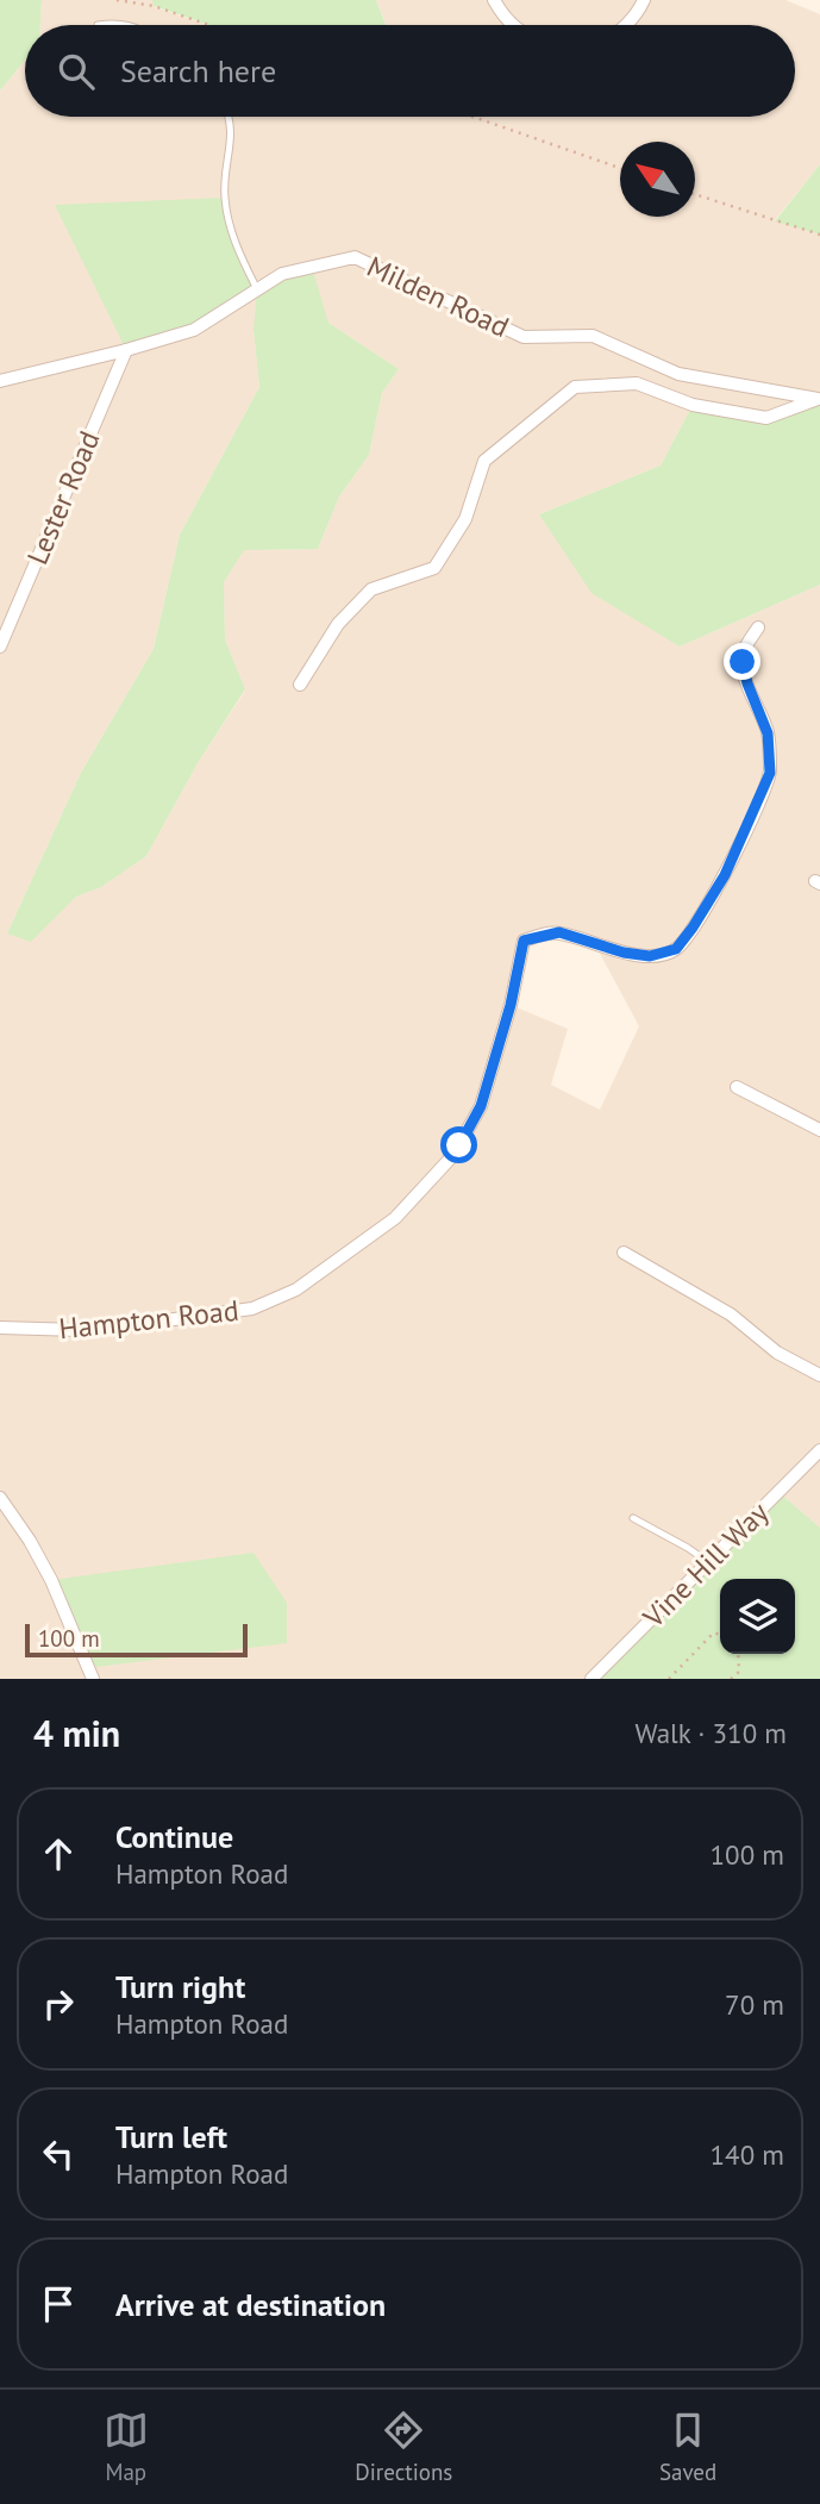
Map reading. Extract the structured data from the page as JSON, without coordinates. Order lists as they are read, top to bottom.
{
  "streets": {
    "street": [
      "Milden Road",
      "Lester Road",
      "Hampton Road",
      "Vine Hill Way"
    ]
  },
  "crossings": [
    ["Milden Road", "Lester Road"]
  ],
  "scale_bar": "100 m",
  "north": "top left",
  "page": {
    "search": "Search here",
    "scale": "100 m",
    "heading": ["4 min", "Walk · 310 m"],
    "list": [
      ["Continue", "Hampton Road", "100 m"],
      ["Turn right", "Hampton Road", "70 m"],
      ["Turn left", "Hampton Road", "140 m"],
      "Arrive at destination"
    ],
    "nav": ["Map", "Directions", "Saved"]
  }
}
